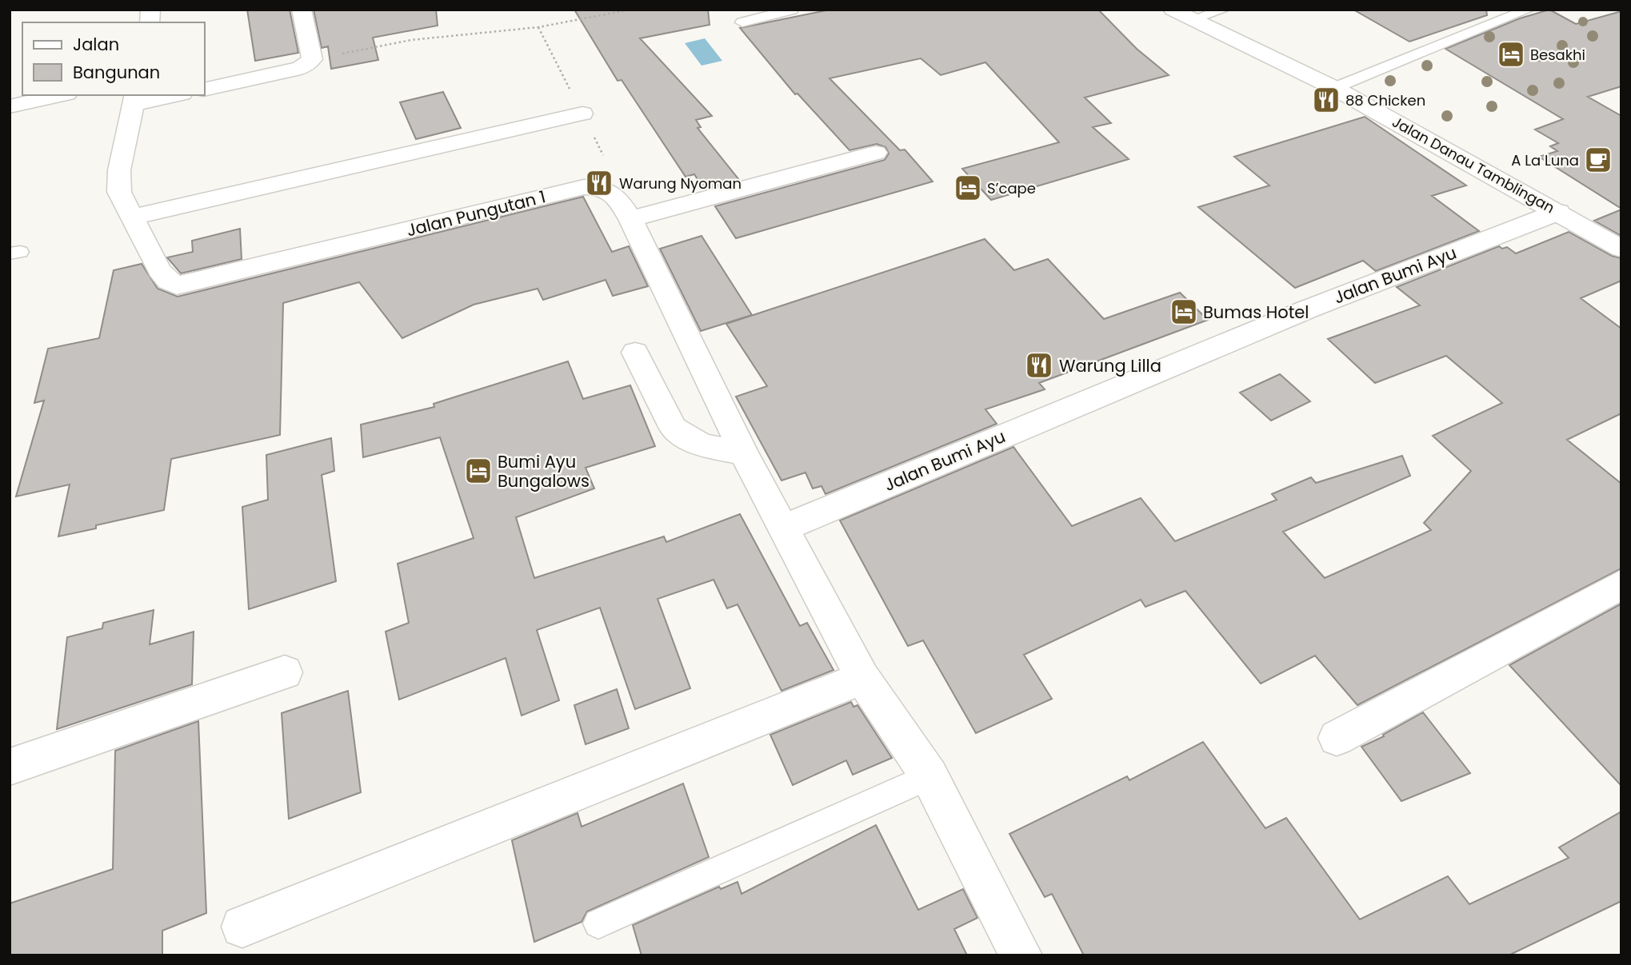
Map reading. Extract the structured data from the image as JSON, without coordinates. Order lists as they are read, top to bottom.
{
  "streets": {
    "street": ["Jalan Danau Tamblingan", "Jalan Pungutan 1", "Jalan Bumi Ayu"]
  },
  "crossings": [
    ["Jalan Danau Tamblingan", "Jalan Bumi Ayu"],
    ["Jalan Pungutan 1", "Jalan Bumi Ayu"]
  ],
  "places": {
    "hotel": [
      "Besakhi",
      "S’cape",
      "Bumas Hotel",
      "Bumi Ayu Bungalows"
    ],
    "restaurant": ["88 Chicken", "Warung Nyoman", "Warung Lilla"],
    "cafe": ["A La Luna"]
  },
  "legend": ["Jalan", "Bangunan"]
}
